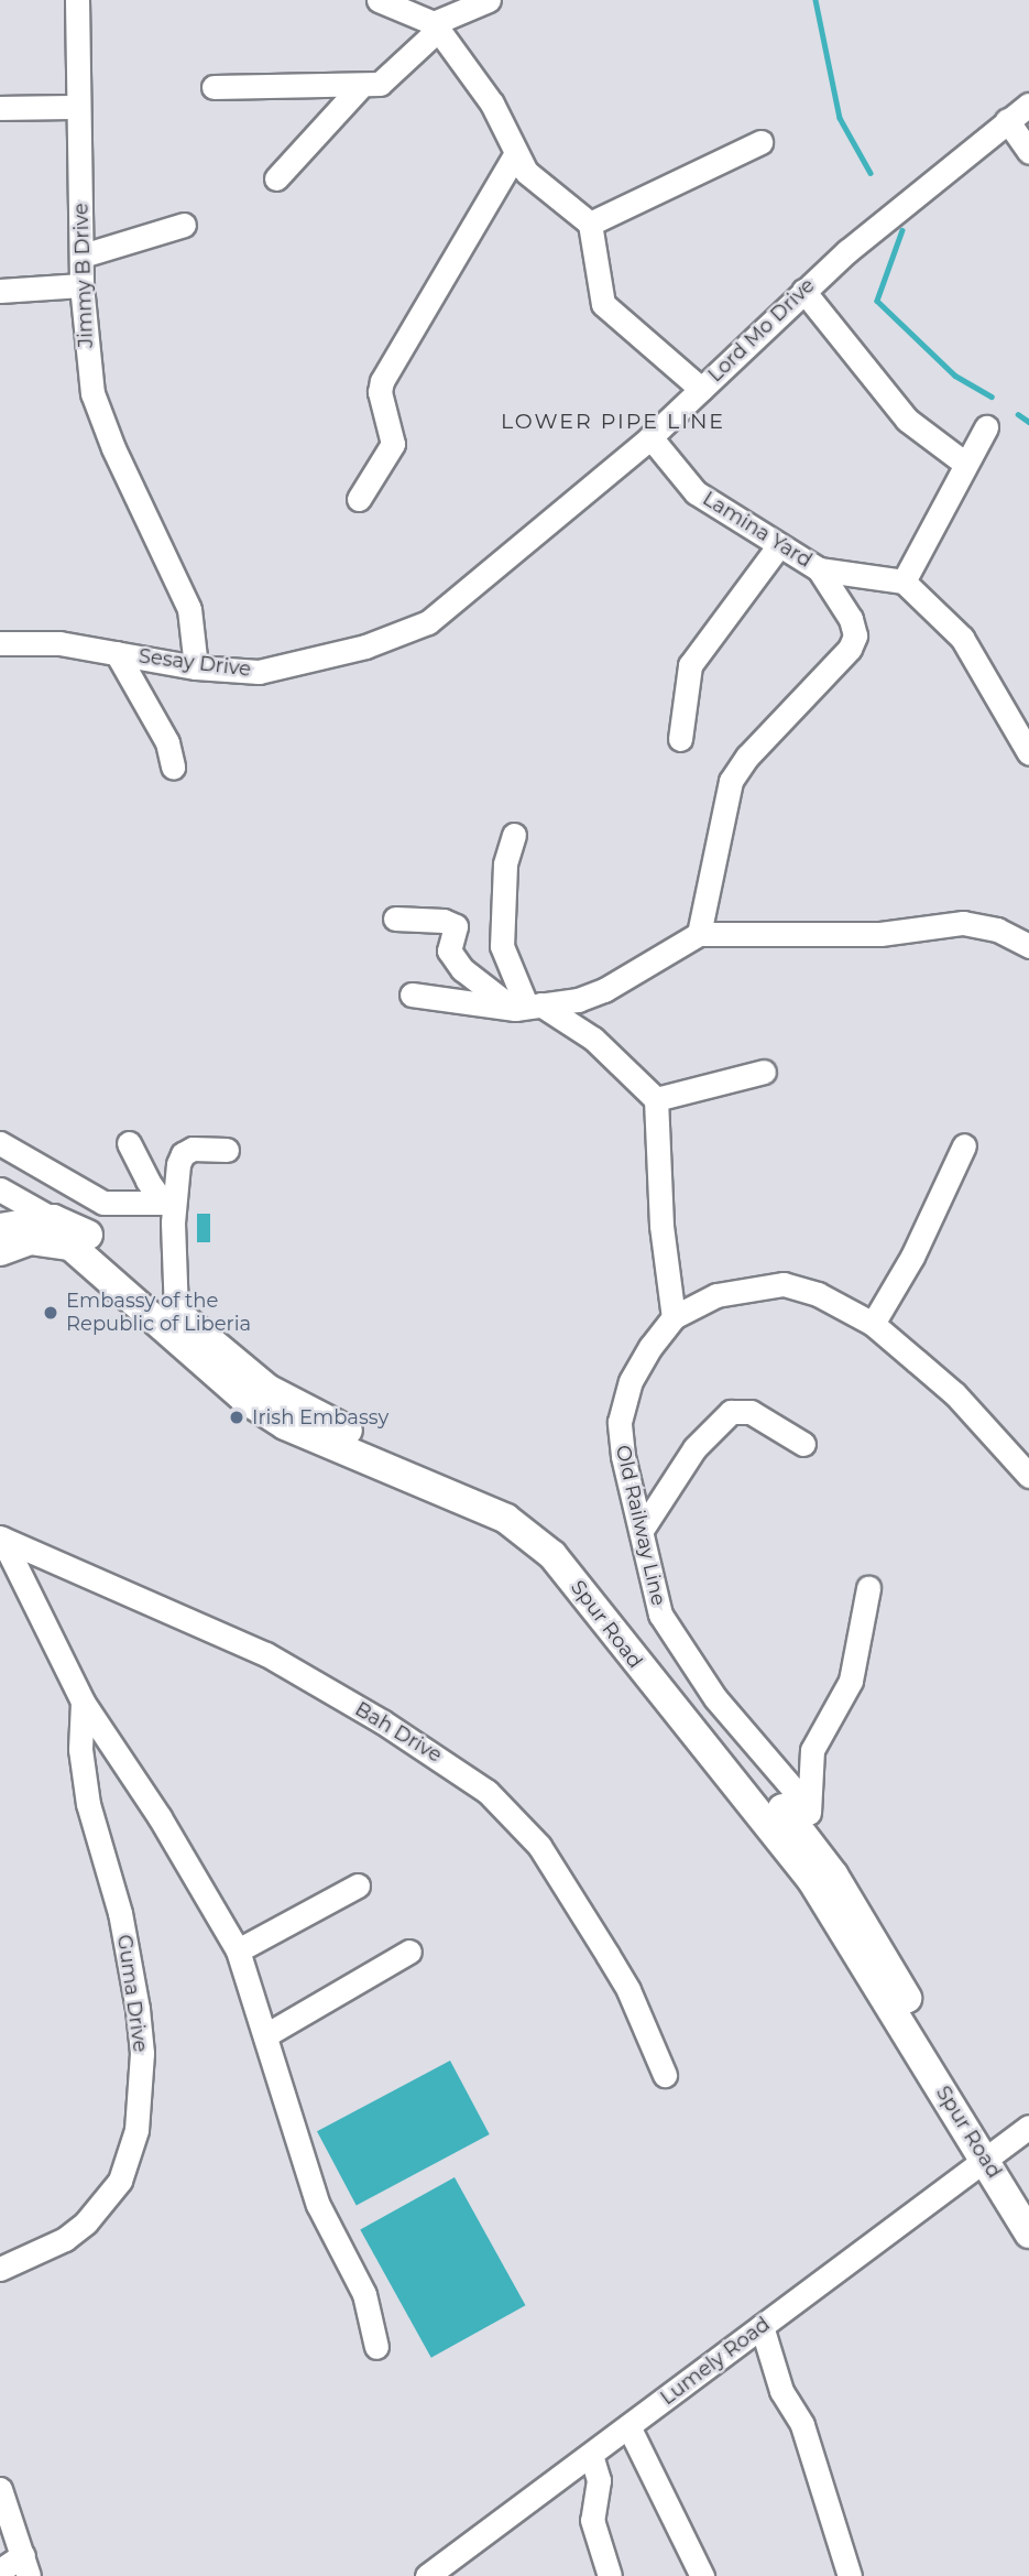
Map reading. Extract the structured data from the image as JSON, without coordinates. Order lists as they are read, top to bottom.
{
  "streets": {
    "main road": ["Spur Road"],
    "street": [
      "Jimmy B Drive",
      "Lord Mo Drive",
      "Lamina Yard",
      "Sesay Drive",
      "Old Railway Line",
      "Bah Drive",
      "Guma Drive",
      "Lumely Road"
    ]
  },
  "crossings": [
    ["Jimmy B Drive", "Sesay Drive"],
    ["Lord Mo Drive", "Lamina Yard"],
    ["Lord Mo Drive", "Sesay Drive"],
    ["Spur Road", "Lumely Road"]
  ],
  "districts": ["LOWER PIPE LINE"],
  "places": ["Embassy of the Republic of Liberia", "Irish Embassy"]
}
